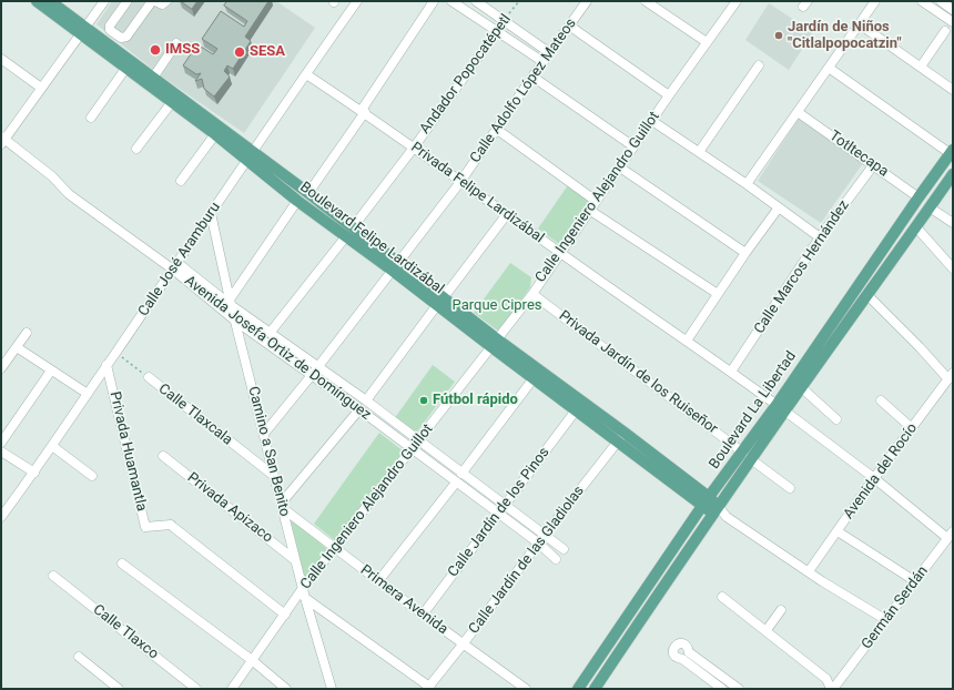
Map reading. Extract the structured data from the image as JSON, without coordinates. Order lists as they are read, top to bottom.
{
  "streets": {
    "main road": ["Boulevard Felipe Lardizábal", "Boulevard La Libertad"],
    "street": [
      "Andador Popocatépetl",
      "Calle Adolfo López Mateos",
      "Totltecapa",
      "Privada Felipe Lardizábal",
      "Calle Ingeniero Alejandro Guillot",
      "Calle José Aramburu",
      "Calle Marcos Hernández",
      "Avenida Josefa Ortiz de Domínguez",
      "Privada Jardín de los Ruiseñor",
      "Calle Tlaxcala",
      "Privada Huamantla",
      "Camino a San Benito",
      "Avenida del Rocío",
      "Privada Apizaco",
      "Calle Jardín de los Pinos",
      "Calle Jardín de las Gladiolas",
      "Primera Avenida",
      "Germán Serdán",
      "Calle Tlaxco"
    ]
  },
  "crossings": [
    ["Andador Popocatépetl", "Privada Felipe Lardizábal"],
    ["Andador Popocatépetl", "Boulevard Felipe Lardizábal"],
    ["Andador Popocatépetl", "Avenida Josefa Ortiz de Domínguez"],
    ["Calle Adolfo López Mateos", "Privada Felipe Lardizábal"],
    ["Calle Adolfo López Mateos", "Boulevard Felipe Lardizábal"],
    ["Calle Adolfo López Mateos", "Avenida Josefa Ortiz de Domínguez"],
    ["Calle Adolfo López Mateos", "Camino a San Benito"],
    ["Totltecapa", "Calle Marcos Hernández"],
    ["Totltecapa", "Boulevard La Libertad"],
    ["Privada Felipe Lardizábal", "Calle Ingeniero Alejandro Guillot"],
    ["Privada Felipe Lardizábal", "Calle José Aramburu"],
    ["Privada Felipe Lardizábal", "Calle Marcos Hernández"],
    ["Privada Felipe Lardizábal", "Boulevard La Libertad"],
    ["Privada Felipe Lardizábal", "Avenida del Rocío"],
    ["Privada Felipe Lardizábal", "Germán Serdán"],
    ["Calle Ingeniero Alejandro Guillot", "Boulevard Felipe Lardizábal"],
    ["Calle Ingeniero Alejandro Guillot", "Avenida Josefa Ortiz de Domínguez"],
    ["Calle Ingeniero Alejandro Guillot", "Privada Jardín de los Ruiseñor"],
    ["Calle Ingeniero Alejandro Guillot", "Privada Huamantla"],
    ["Calle Ingeniero Alejandro Guillot", "Camino a San Benito"],
    ["Calle Ingeniero Alejandro Guillot", "Primera Avenida"],
    ["Boulevard Felipe Lardizábal", "Calle José Aramburu"],
    ["Boulevard Felipe Lardizábal", "Boulevard La Libertad"],
    ["Boulevard Felipe Lardizábal", "Calle Jardín de los Pinos"],
    ["Boulevard Felipe Lardizábal", "Calle Jardín de las Gladiolas"],
    ["Calle José Aramburu", "Avenida Josefa Ortiz de Domínguez"],
    ["Calle José Aramburu", "Calle Tlaxcala"],
    ["Calle José Aramburu", "Privada Huamantla"],
    ["Calle José Aramburu", "Camino a San Benito"],
    ["Avenida Josefa Ortiz de Domínguez", "Camino a San Benito"],
    ["Avenida Josefa Ortiz de Domínguez", "Calle Jardín de los Pinos"],
    ["Avenida Josefa Ortiz de Domínguez", "Calle Jardín de las Gladiolas"],
    ["Privada Jardín de los Ruiseñor", "Boulevard La Libertad"],
    ["Calle Tlaxcala", "Camino a San Benito"],
    ["Camino a San Benito", "Privada Apizaco"],
    ["Camino a San Benito", "Primera Avenida"],
    ["Calle Jardín de los Pinos", "Primera Avenida"],
    ["Calle Jardín de las Gladiolas", "Primera Avenida"]
  ],
  "parks": ["Parque Cipres"],
  "places": [
    "Jardín de Niños \"Citlalpopocatzin\"",
    "IMSS",
    "SESA",
    "Fútbol rápido"
  ]
}
